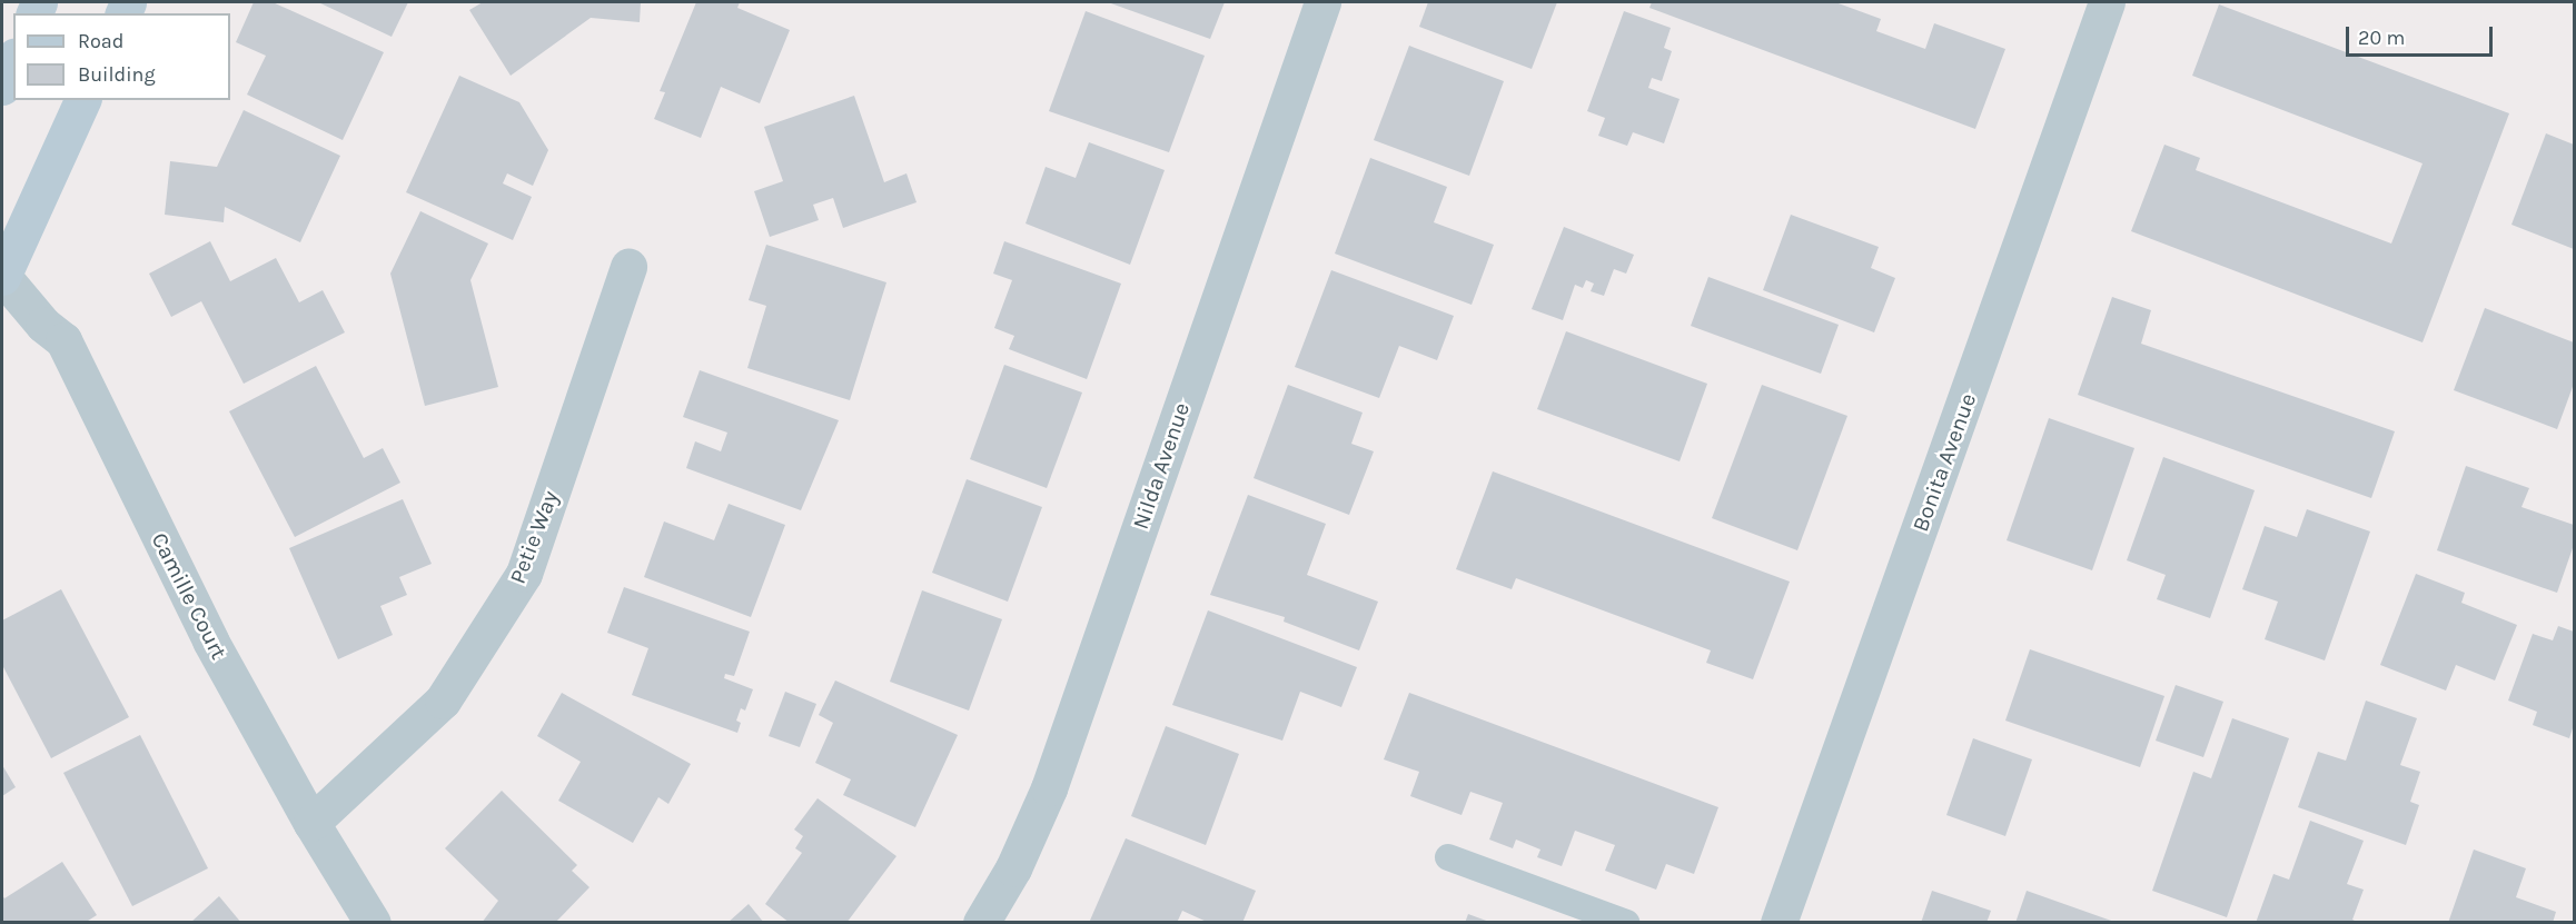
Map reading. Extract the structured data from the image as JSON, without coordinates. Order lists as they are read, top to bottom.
{
  "streets": {
    "street": [
      "Bonita Avenue",
      "Nilda Avenue",
      "Petie Way",
      "Camille Court"
    ]
  },
  "crossings": [
    ["Petie Way", "Camille Court"]
  ],
  "legend": ["Road", "Building"],
  "scale_bar": "20 m"
}
